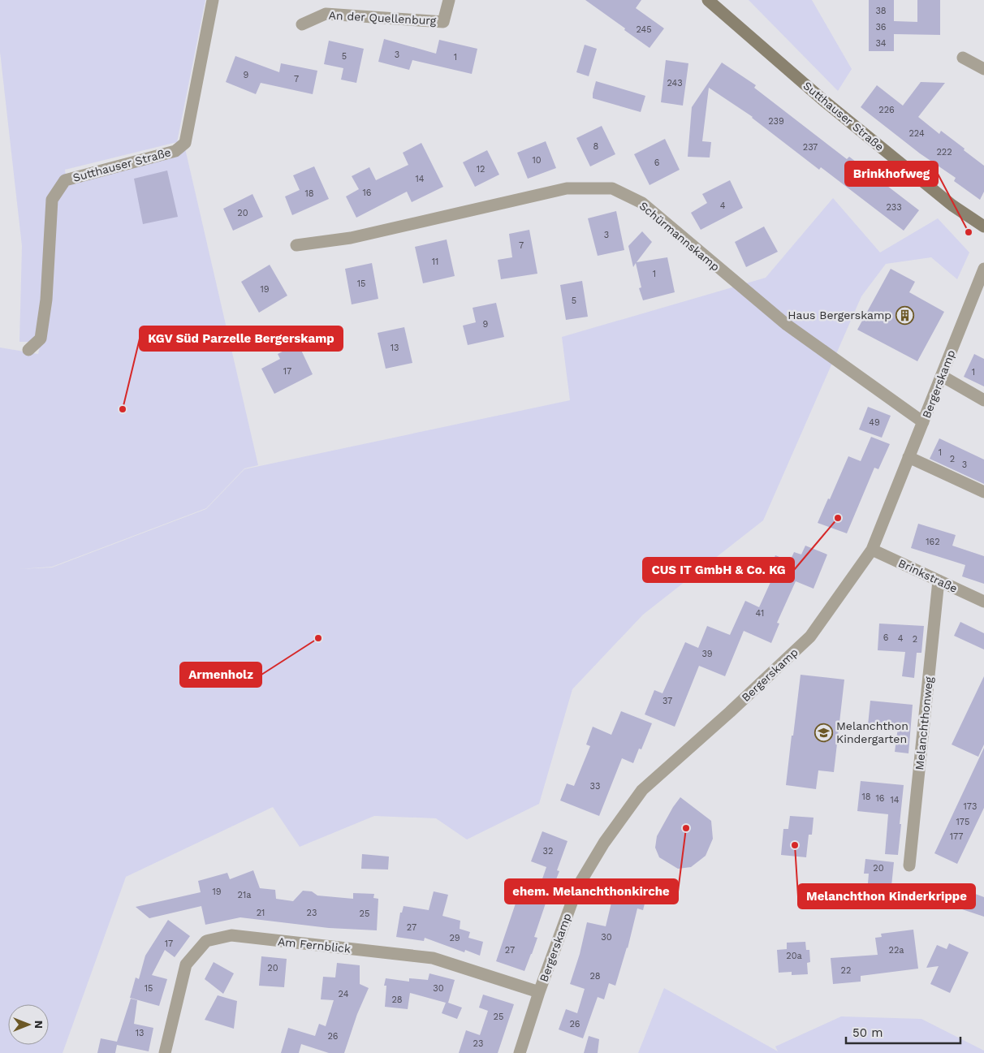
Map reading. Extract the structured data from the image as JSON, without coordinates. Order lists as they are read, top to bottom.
{
  "streets": {
    "street": [
      "An der Quellenburg",
      "Sutthauser Straße",
      "Schürmannskamp",
      "Bergerskamp",
      "Brinkstraße",
      "Melanchthonweg",
      "Am Fernblick"
    ]
  },
  "crossings": [
    ["Schürmannskamp", "Bergerskamp"],
    ["Bergerskamp", "Brinkstraße"],
    ["Bergerskamp", "Am Fernblick"],
    ["Brinkstraße", "Melanchthonweg"]
  ],
  "places": {
    "other": [
      "Brinkhofweg",
      "KGV Süd Parzelle Bergerskamp",
      "CUS IT GmbH & Co. KG",
      "Armenholz",
      "ehem. Melanchthonkirche",
      "Melanchthon Kinderkrippe"
    ],
    "building": ["Haus Bergerskamp"],
    "school or university": ["Melanchthon Kindergarten"]
  },
  "house_numbers": [
    "38",
    "36",
    "245",
    "34",
    "3",
    "5",
    "1",
    "9",
    "7",
    "243",
    "226",
    "239",
    "224",
    "8",
    "237",
    "222",
    "10",
    "6",
    "12",
    "14",
    "16",
    "18",
    "4",
    "233",
    "20",
    "3",
    "7",
    "11",
    "1",
    "15",
    "19",
    "5",
    "9",
    "13",
    "17",
    "1",
    "49",
    "1",
    "2",
    "3",
    "162",
    "41",
    "6",
    "4",
    "2",
    "39",
    "37",
    "33",
    "18",
    "16",
    "14",
    "173",
    "175",
    "177",
    "32",
    "20",
    "19",
    "21a",
    "21",
    "23",
    "25",
    "27",
    "30",
    "29",
    "17",
    "27",
    "22a",
    "20a",
    "20",
    "22",
    "28",
    "15",
    "30",
    "24",
    "28",
    "25",
    "26",
    "13",
    "26",
    "23"
  ],
  "scale_bar": "50 m",
  "north": "right"
}
